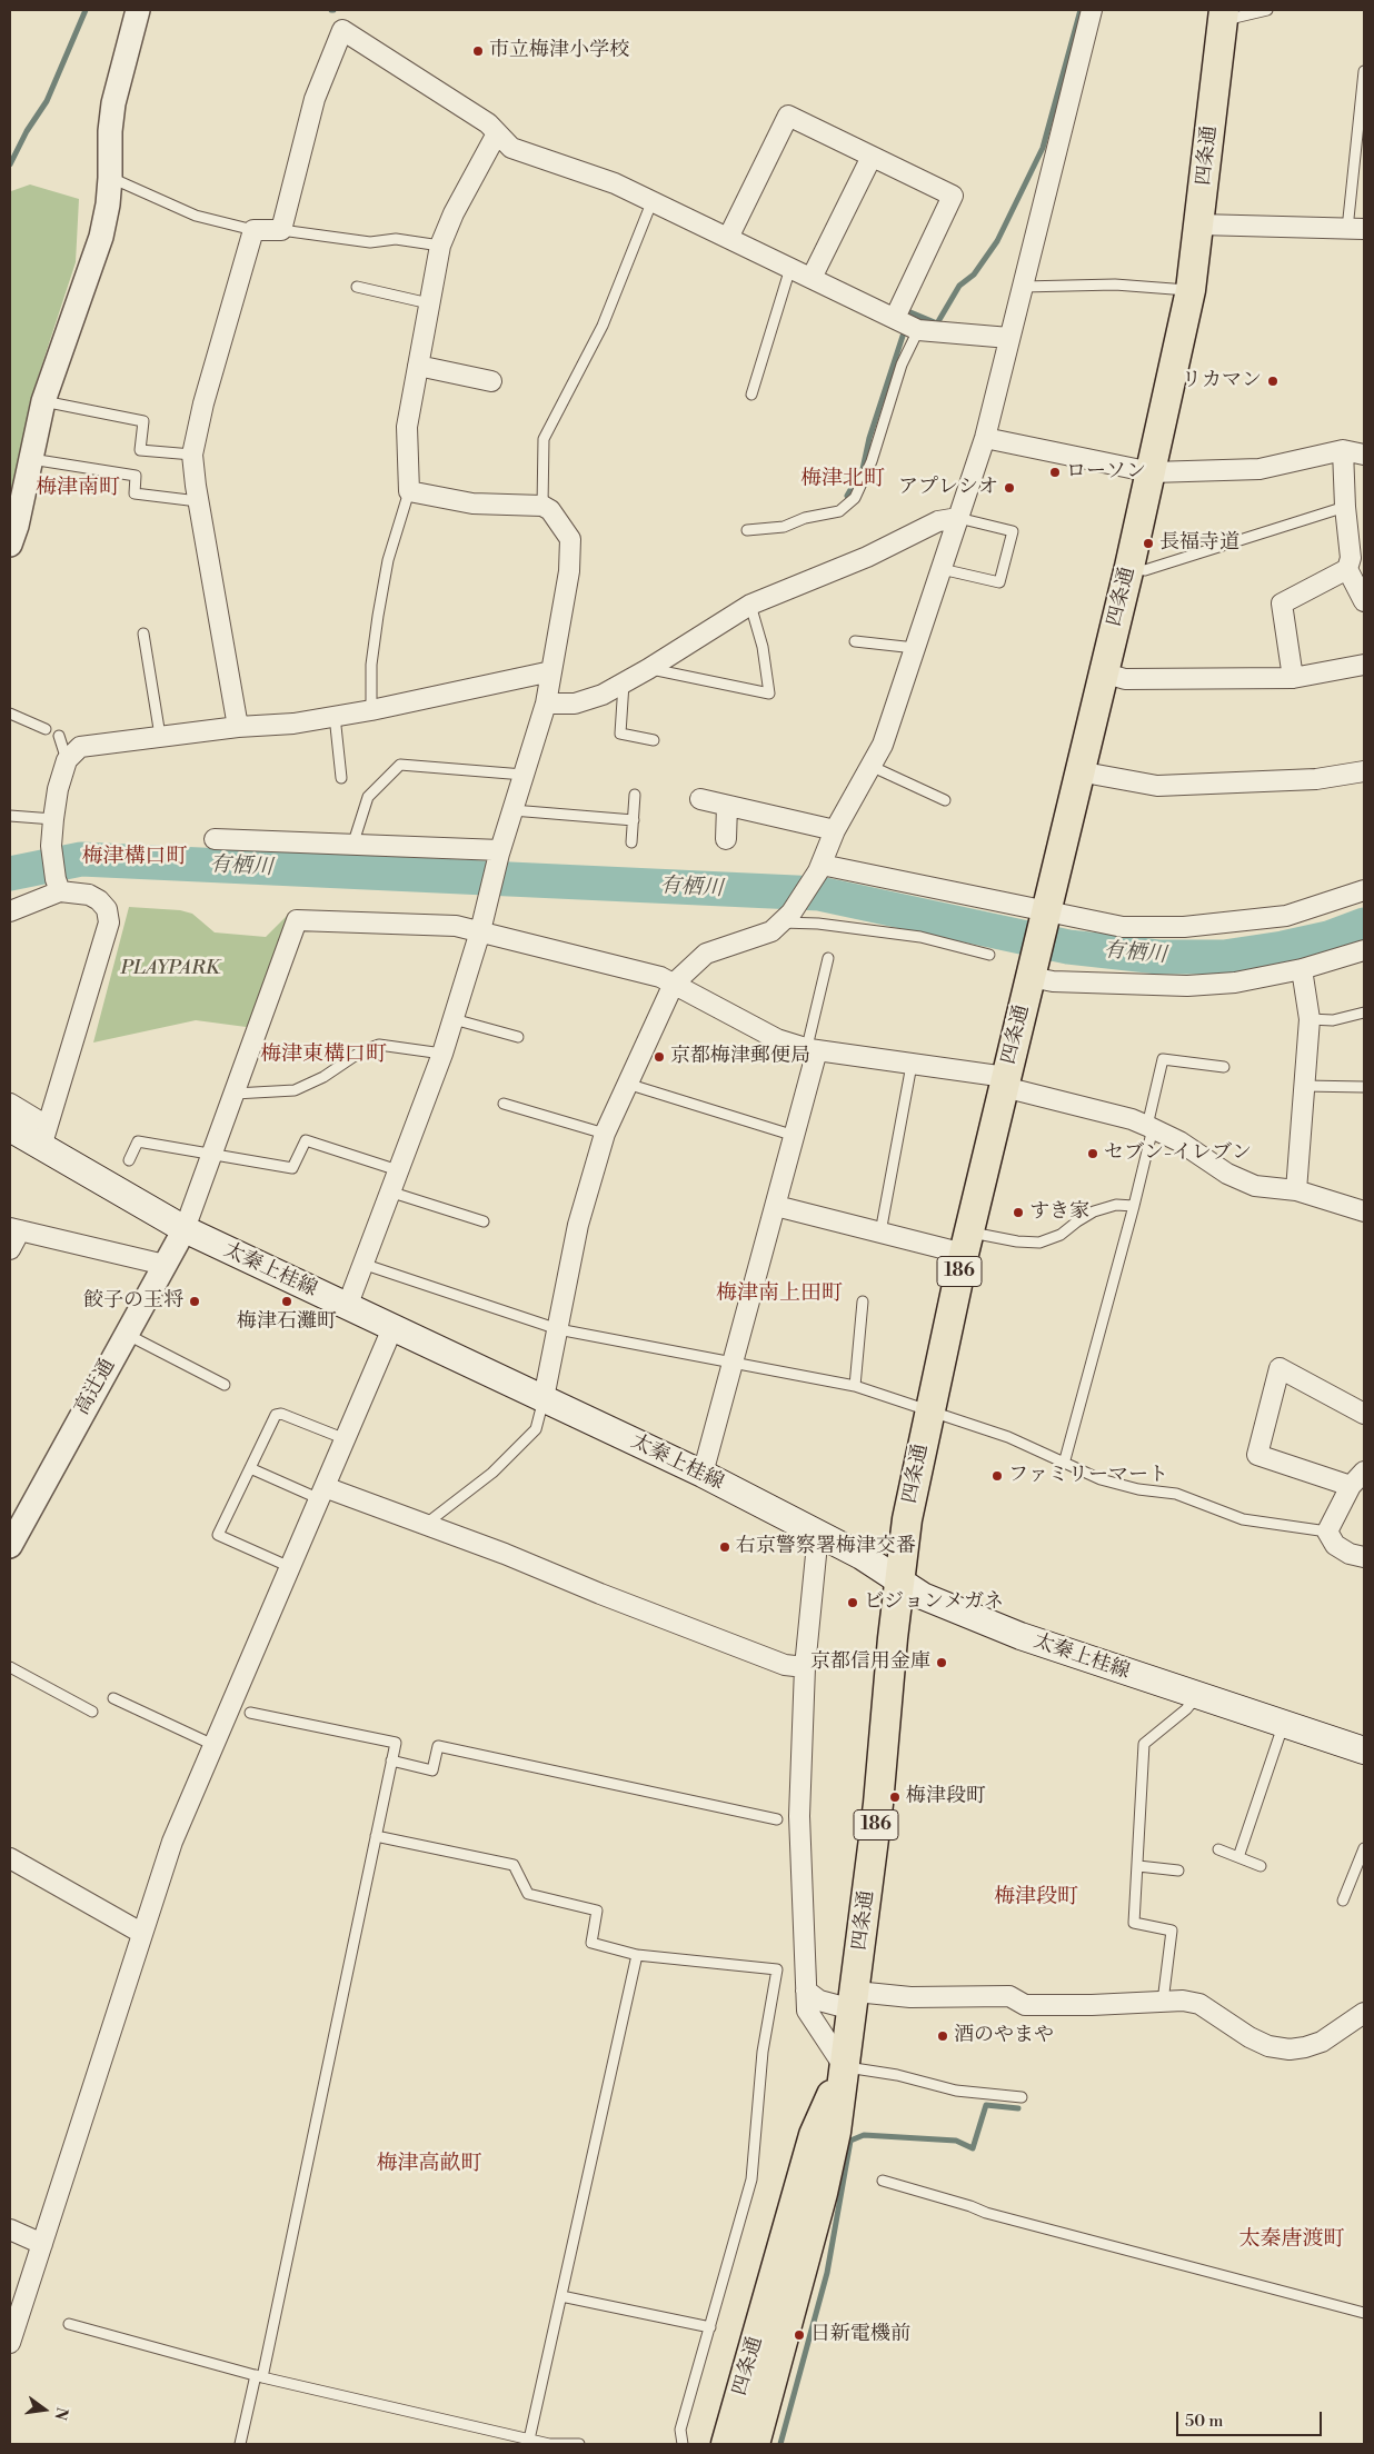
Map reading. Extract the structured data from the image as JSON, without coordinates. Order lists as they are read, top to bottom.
{
  "streets": {
    "main road": ["四条通", "太秦上桂線", "186"],
    "street": ["高辻通"]
  },
  "crossings": [
    ["四条通", "太秦上桂線"],
    ["太秦上桂線", "高辻通"]
  ],
  "districts": [
    "梅津北町",
    "梅津南町",
    "梅津構口町",
    "梅津東構口町",
    "梅津南上田町",
    "梅津段町",
    "梅津高畝町",
    "太秦唐渡町"
  ],
  "water": ["有栖川"],
  "parks": ["PLAYPARK"],
  "places": [
    "市立梅津小学校",
    "リカマン",
    "ローソン",
    "アプレシオ",
    "長福寺道",
    "京都梅津郵便局",
    "セブン-イレブン",
    "すき家",
    "餃子の王将",
    "梅津石灘町",
    "ファミリーマート",
    "右京警察署梅津交番",
    "ビジョンメガネ",
    "京都信用金庫",
    "梅津段町",
    "酒のやまや",
    "日新電機前"
  ],
  "scale_bar": "50 m",
  "north": "right"
}
